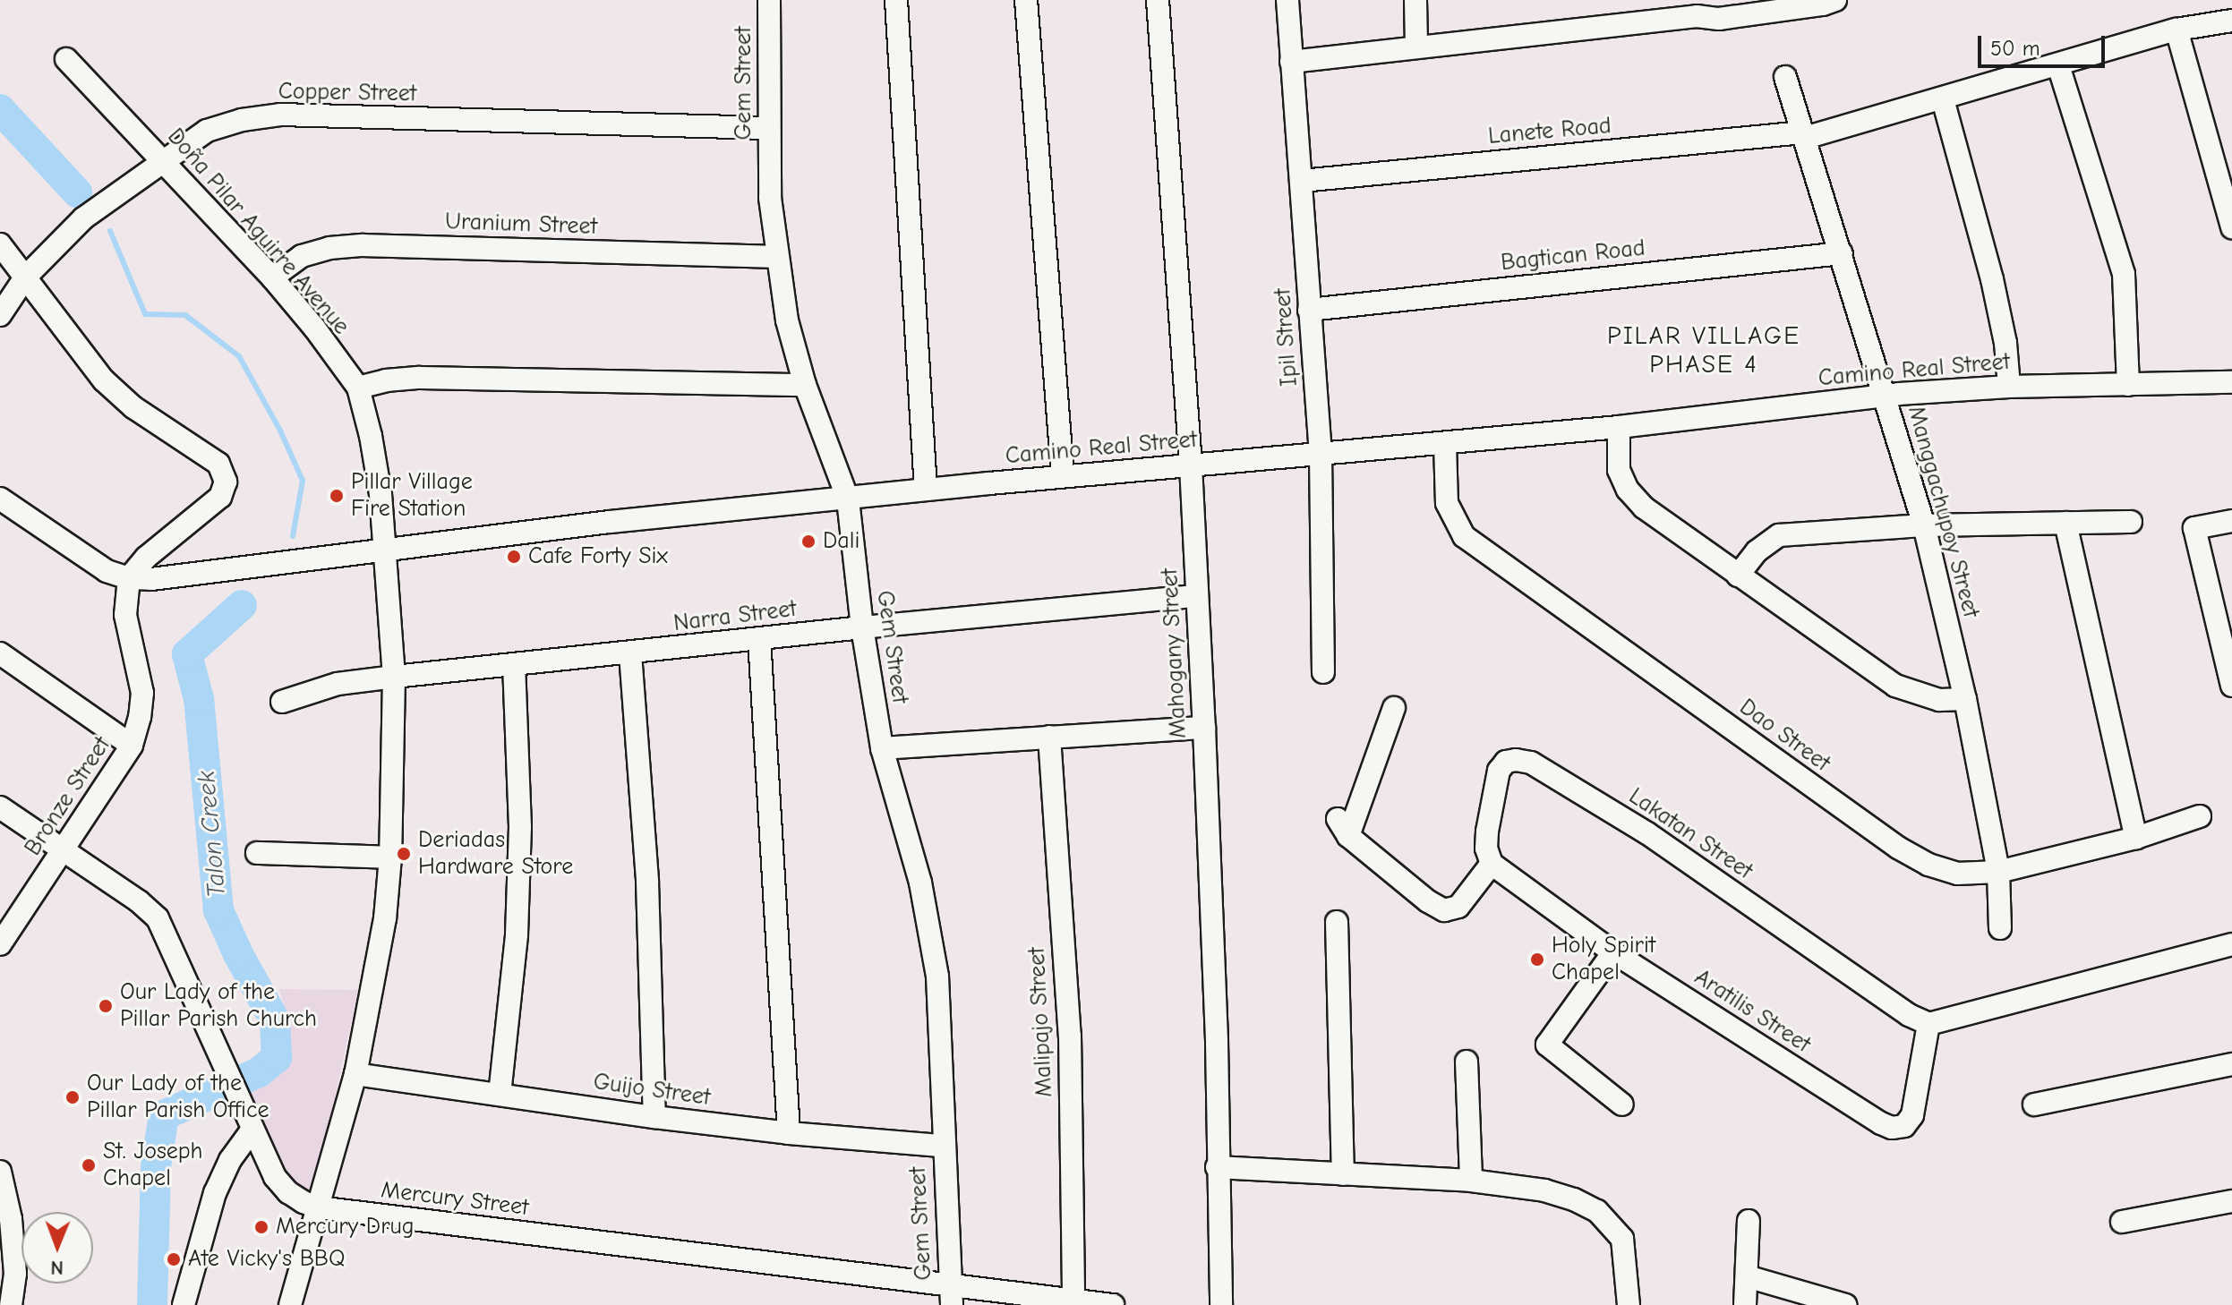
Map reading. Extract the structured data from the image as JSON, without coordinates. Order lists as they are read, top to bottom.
{
  "streets": {
    "street": [
      "Gem Street",
      "Copper Street",
      "Lanete Road",
      "Uranium Street",
      "Doña Pilar Aguirre Avenue",
      "Bagtican Road",
      "Ipil Street",
      "Camino Real Street",
      "Manggachupoy Street",
      "Narra Street",
      "Mahogany Street",
      "Dao Street",
      "Bronze Street",
      "Lakatan Street",
      "Aratilis Street",
      "Malipajo Street",
      "Guijo Street",
      "Mercury Street"
    ]
  },
  "crossings": [
    ["Gem Street", "Copper Street"],
    ["Gem Street", "Uranium Street"],
    ["Gem Street", "Camino Real Street"],
    ["Gem Street", "Narra Street"],
    ["Gem Street", "Guijo Street"],
    ["Gem Street", "Mercury Street"],
    ["Copper Street", "Doña Pilar Aguirre Avenue"],
    ["Lanete Road", "Ipil Street"],
    ["Lanete Road", "Manggachupoy Street"],
    ["Uranium Street", "Doña Pilar Aguirre Avenue"],
    ["Doña Pilar Aguirre Avenue", "Camino Real Street"],
    ["Doña Pilar Aguirre Avenue", "Narra Street"],
    ["Doña Pilar Aguirre Avenue", "Guijo Street"],
    ["Doña Pilar Aguirre Avenue", "Mercury Street"],
    ["Bagtican Road", "Ipil Street"],
    ["Bagtican Road", "Manggachupoy Street"],
    ["Ipil Street", "Camino Real Street"],
    ["Camino Real Street", "Manggachupoy Street"],
    ["Camino Real Street", "Mahogany Street"],
    ["Camino Real Street", "Dao Street"],
    ["Camino Real Street", "Bronze Street"],
    ["Manggachupoy Street", "Dao Street"],
    ["Narra Street", "Mahogany Street"],
    ["Bronze Street", "Mercury Street"],
    ["Lakatan Street", "Aratilis Street"],
    ["Malipajo Street", "Mercury Street"]
  ],
  "districts": ["PILAR VILLAGE PHASE 4"],
  "water": ["Talon Creek"],
  "places": [
    "Pillar Village Fire Station",
    "Dali",
    "Cafe Forty Six",
    "Deriadas Hardware Store",
    "Holy Spirit Chapel",
    "Our Lady of the Pillar Parish Church",
    "Our Lady of the Pillar Parish Office",
    "St. Joseph Chapel",
    "Mercury Drug",
    "Ate Vicky's BBQ"
  ],
  "scale_bar": "50 m",
  "north": "bottom"
}
